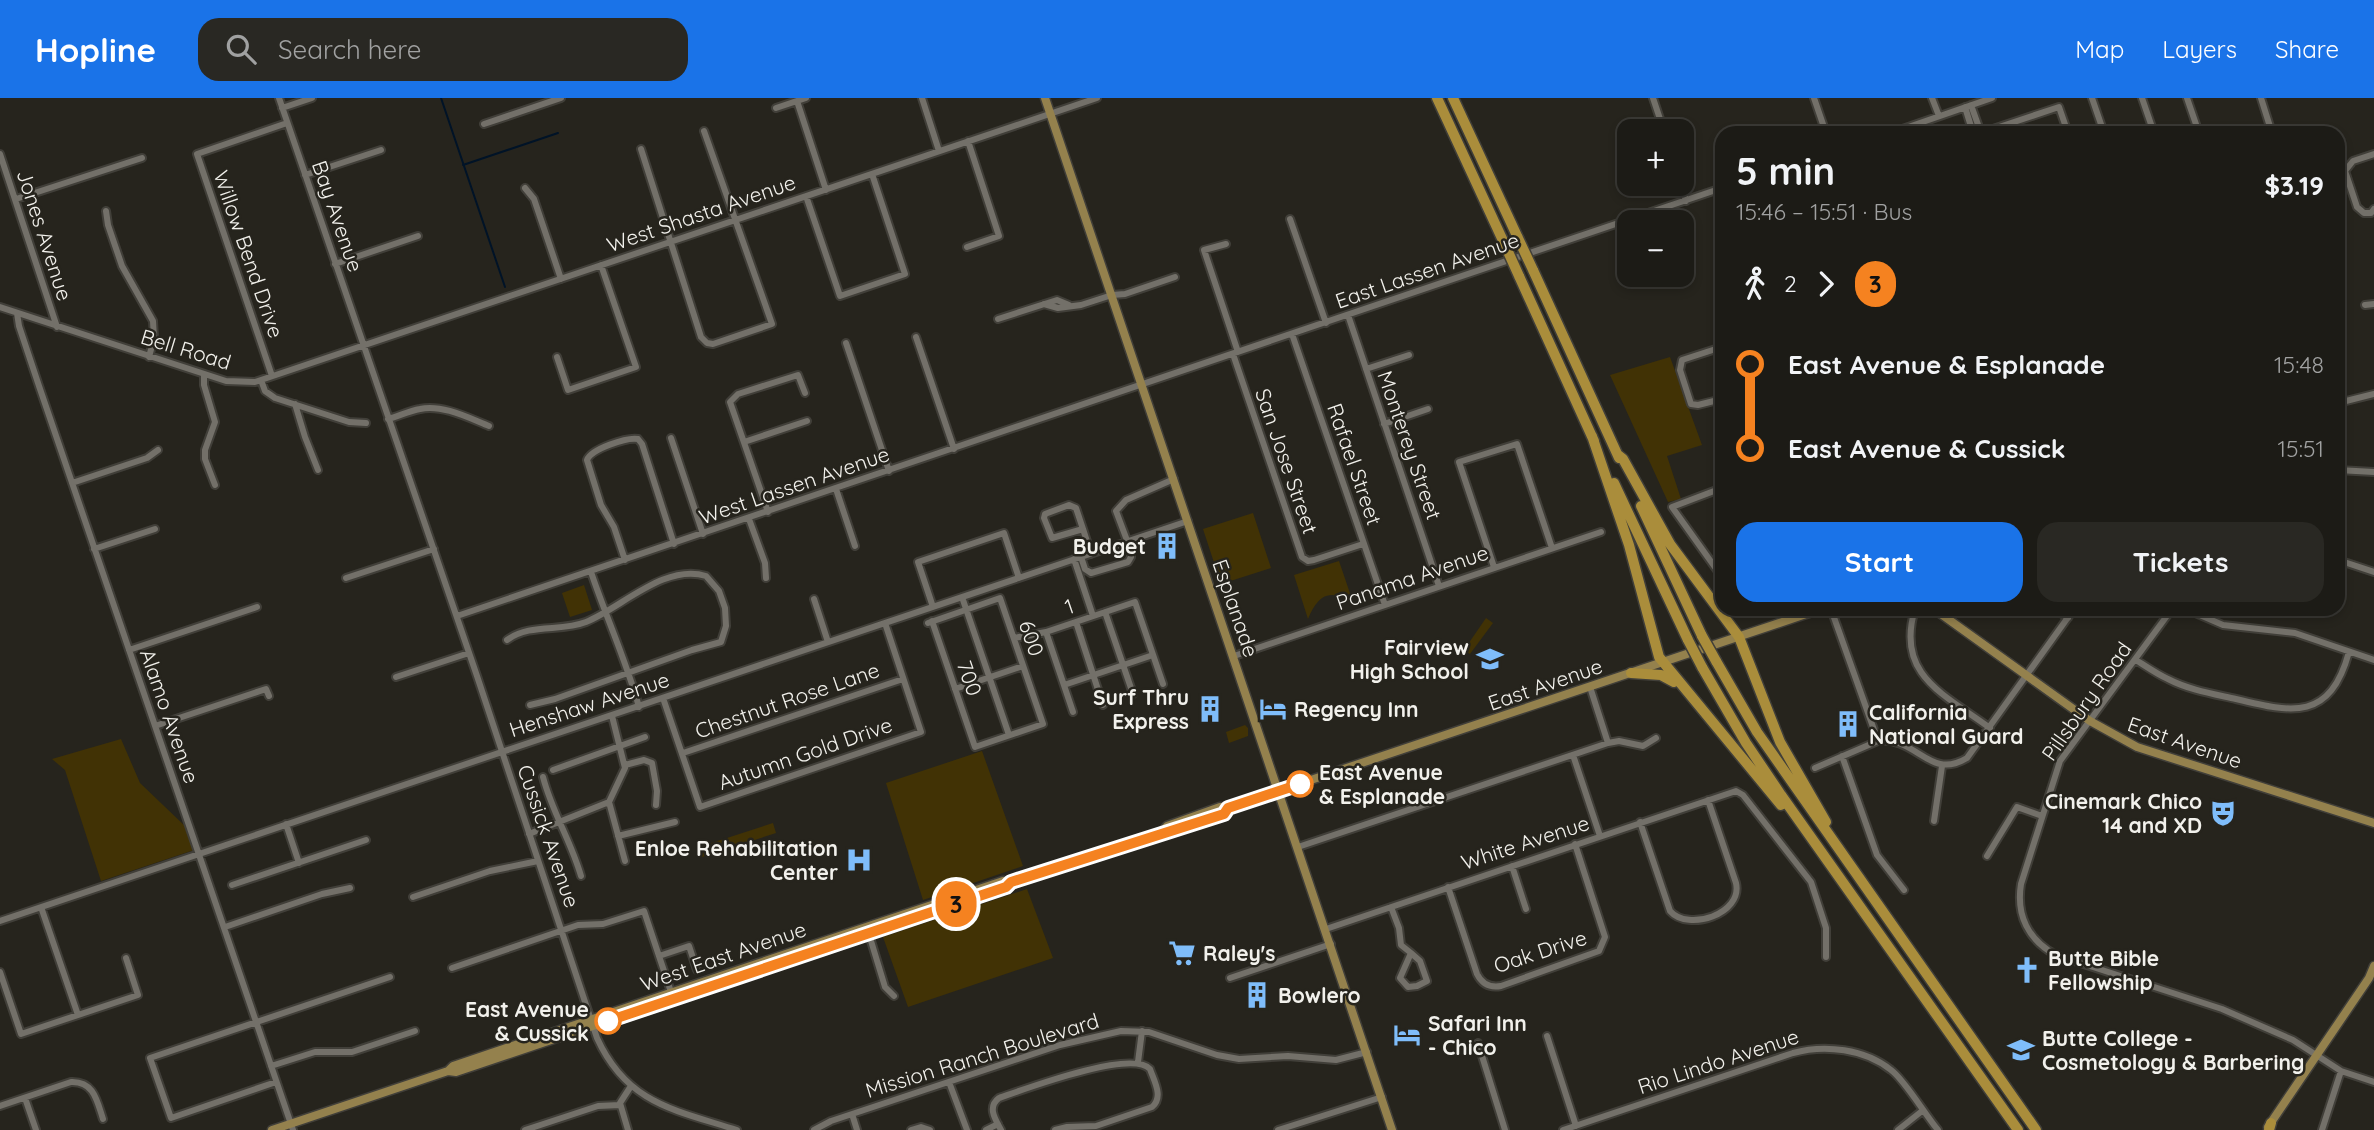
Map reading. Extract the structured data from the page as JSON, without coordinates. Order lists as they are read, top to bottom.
{
  "streets": {
    "main road": ["Esplanade", "East Avenue", "West East Avenue"],
    "street": [
      "West Shasta Avenue",
      "Bay Avenue",
      "Jones Avenue",
      "Willow Bend Drive",
      "East Lassen Avenue",
      "Bell Road",
      "Monterey Street",
      "San Jose Street",
      "Rafael Street",
      "West Lassen Avenue",
      "Panama Avenue",
      "1",
      "600",
      "700",
      "Chestnut Rose Lane",
      "Pillsbury Road",
      "Henshaw Avenue",
      "Alamo Avenue",
      "Autumn Gold Drive",
      "Cussick Avenue",
      "White Avenue",
      "Oak Drive",
      "Mission Ranch Boulevard",
      "Rio Lindo Avenue"
    ]
  },
  "crossings": [
    ["West Shasta Avenue", "Bay Avenue"],
    ["West Shasta Avenue", "Bell Road"],
    ["West Shasta Avenue", "Esplanade"],
    ["West Shasta Avenue", "Cussick Avenue"],
    ["Bay Avenue", "Willow Bend Drive"],
    ["Bay Avenue", "Bell Road"],
    ["Bay Avenue", "Cussick Avenue"],
    ["Jones Avenue", "Bell Road"],
    ["Willow Bend Drive", "Bell Road"],
    ["East Lassen Avenue", "Monterey Street"],
    ["East Lassen Avenue", "San Jose Street"],
    ["East Lassen Avenue", "Rafael Street"],
    ["East Lassen Avenue", "West Lassen Avenue"],
    ["East Lassen Avenue", "Esplanade"],
    ["Bell Road", "Alamo Avenue"],
    ["Bell Road", "Cussick Avenue"],
    ["Monterey Street", "Panama Avenue"],
    ["San Jose Street", "Rafael Street"],
    ["Rafael Street", "Panama Avenue"],
    ["West Lassen Avenue", "Esplanade"],
    ["West Lassen Avenue", "Cussick Avenue"],
    ["Panama Avenue", "Esplanade"],
    ["1", "600"],
    ["Esplanade", "East Avenue"],
    ["Esplanade", "Henshaw Avenue"],
    ["Esplanade", "White Avenue"],
    ["Esplanade", "West East Avenue"],
    ["Esplanade", "Mission Ranch Boulevard"],
    ["600", "700"],
    ["East Avenue", "Pillsbury Road"],
    ["East Avenue", "West East Avenue"],
    ["Chestnut Rose Lane", "Autumn Gold Drive"],
    ["Henshaw Avenue", "Alamo Avenue"],
    ["Henshaw Avenue", "Autumn Gold Drive"],
    ["Henshaw Avenue", "Cussick Avenue"],
    ["Alamo Avenue", "West East Avenue"],
    ["Cussick Avenue", "West East Avenue"],
    ["White Avenue", "Oak Drive"]
  ],
  "places": {
    "building": [
      "Budget",
      "Surf Thru Express",
      "California National Guard",
      "Bowlero"
    ],
    "school or university": ["Fairview High School", "Butte College - Cosmetology & Barbering"],
    "hotel": ["Regency Inn", "Safari Inn - Chico"],
    "other": ["East Avenue & Esplanade", "East Avenue & Cussick"],
    "theatre": ["Cinemark Chico 14 and XD"],
    "hospital": ["Enloe Rehabilitation Center"],
    "supermarket": ["Raley's"],
    "church": ["Butte Bible Fellowship"]
  },
  "lines": ["bus line 3"],
  "page": {
    "header": "Hopline",
    "search": "Search here",
    "nav": ["Map", "Layers", "Share"],
    "on_map": "3",
    "map_buttons": ["+", "−"],
    "heading": ["5 min", "15:46 – 15:51 · Bus", "$3.19"],
    "legs": ["2", "3"],
    "list": [
      {
        "name": "East Avenue & Esplanade",
        "value": "15:48"
      },
      {
        "name": "East Avenue & Cussick",
        "value": "15:51"
      }
    ],
    "buttons": ["Start", "Tickets"]
  }
}
